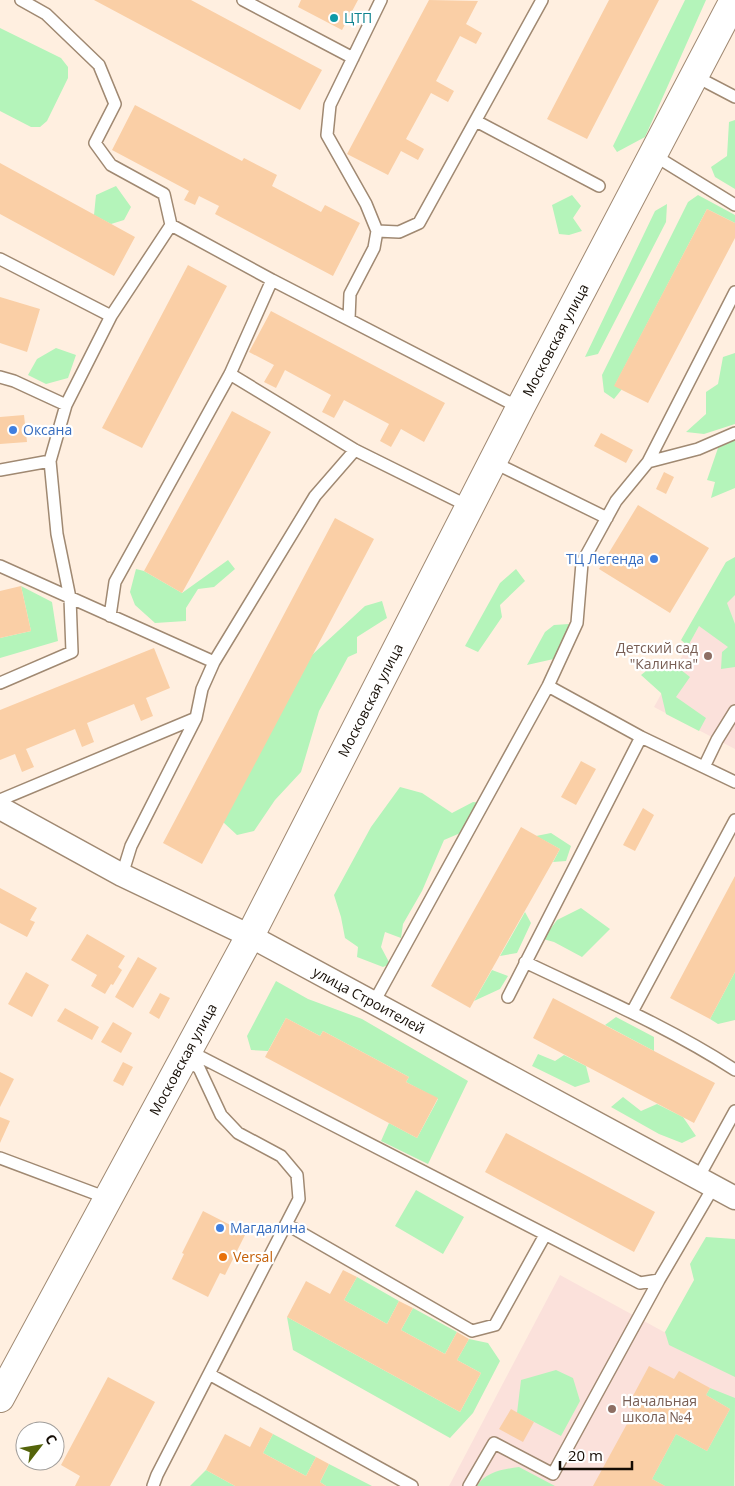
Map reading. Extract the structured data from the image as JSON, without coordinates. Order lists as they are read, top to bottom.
{
  "streets": {
    "street": ["Московская улица", "улица Строителей"]
  },
  "crossings": [
    ["Московская улица", "улица Строителей"]
  ],
  "places": [
    "ЦТП",
    "Оксана",
    "ТЦ Легенда",
    "Детский сад \"Калинка\"",
    "Магдалина",
    "Versal",
    "Начальная школа №4"
  ],
  "scale_bar": "20 m",
  "north": "top right"
}
